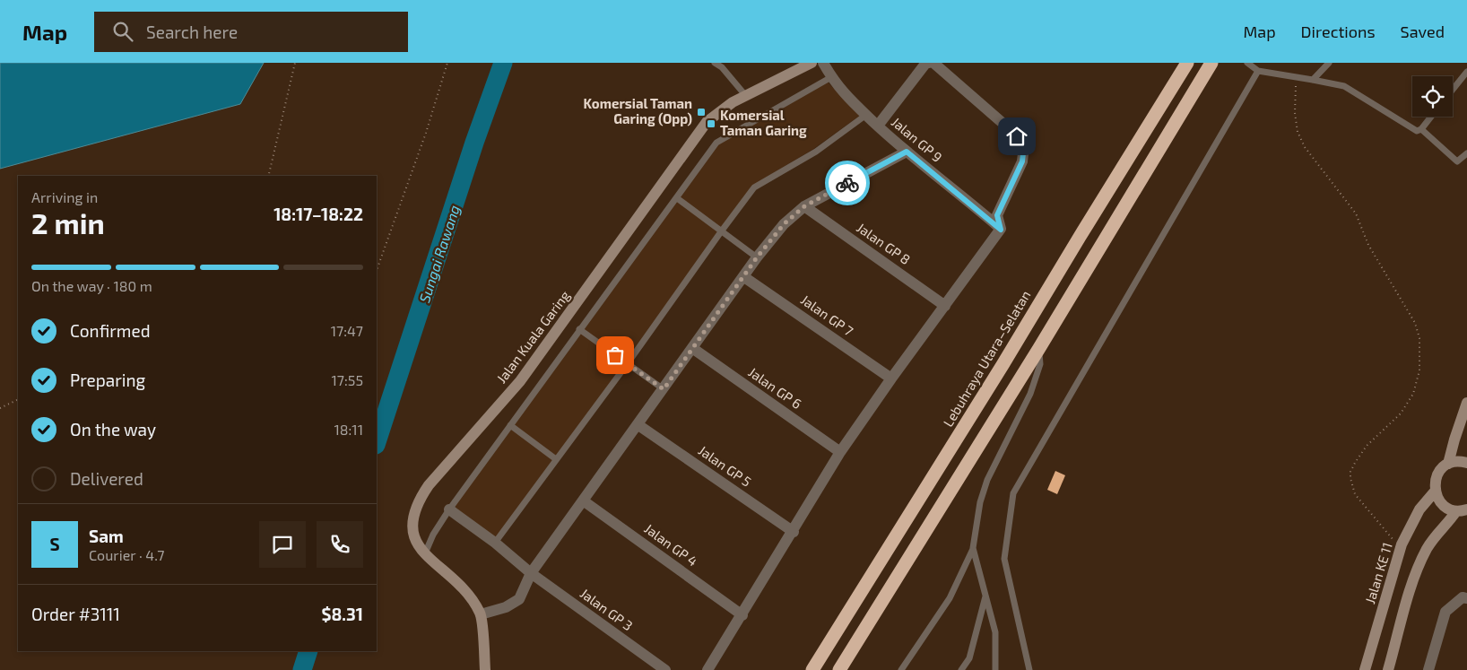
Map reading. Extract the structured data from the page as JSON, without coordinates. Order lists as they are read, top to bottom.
{
  "streets": {
    "highway": ["Lebuhraya Utara–Selatan"],
    "street": [
      "Jalan GP 9",
      "Jalan GP 8",
      "Jalan GP 7",
      "Jalan Kuala Garing",
      "Jalan GP 6",
      "Jalan GP 5",
      "Jalan GP 4",
      "Jalan KE 11",
      "Jalan GP 3"
    ]
  },
  "water": ["Sungai Rawang"],
  "places": {
    "transit": ["Komersial Taman Garing (Opp)", "Komersial Taman Garing"]
  },
  "page": {
    "header": "Map",
    "search": "Search here",
    "nav": ["Map", "Directions", "Saved"],
    "heading": ["2 min", "Arriving in", "18:17–18:22"],
    "panel": [
      "Sam",
      "Courier · 4.7",
      "Order #3111",
      "$8.31"
    ],
    "bar": "On the way · 180 m",
    "list": [
      ["Confirmed", "17:47"],
      ["Preparing", "17:55"],
      ["On the way", "18:11"],
      "Delivered"
    ],
    "round": "S"
  }
}
